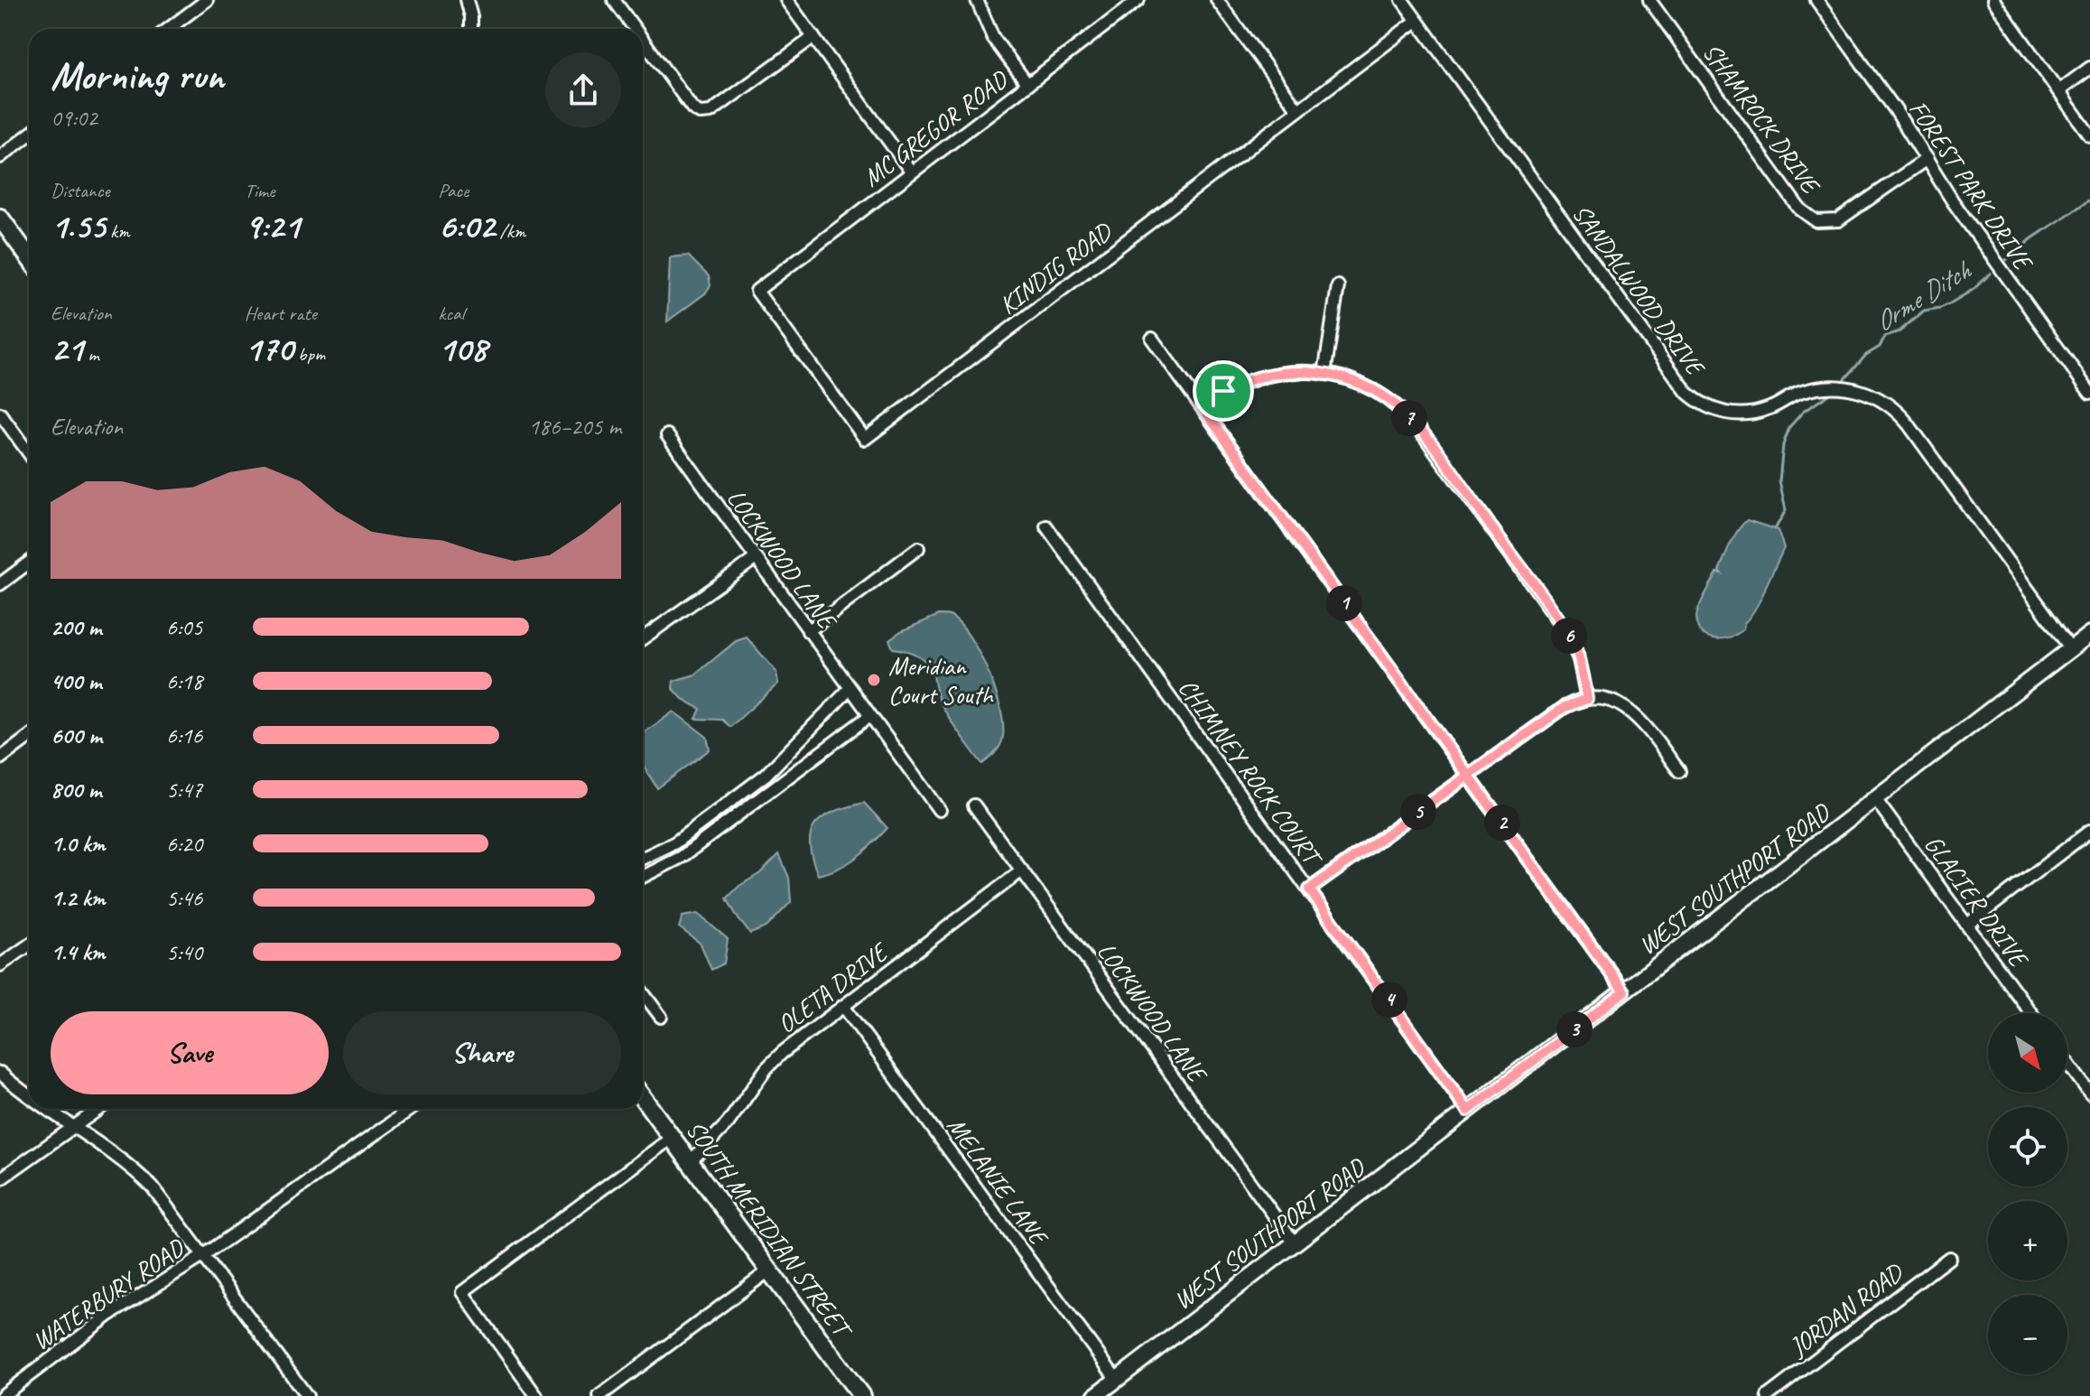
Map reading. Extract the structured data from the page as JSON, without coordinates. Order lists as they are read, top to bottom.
{
  "streets": {
    "main road": ["WEST SOUTHPORT ROAD", "SOUTH MERIDIAN STREET"],
    "street": [
      "SHAMROCK DRIVE",
      "MC GREGOR ROAD",
      "FOREST PARK DRIVE",
      "KINDIG ROAD",
      "SANDALWOOD DRIVE",
      "LOCKWOOD LANE",
      "CHIMNEY ROCK COURT",
      "GLACIER DRIVE",
      "OLETA DRIVE",
      "MELANIE LANE",
      "WATERBURY ROAD",
      "JORDAN ROAD"
    ]
  },
  "crossings": [
    ["SHAMROCK DRIVE", "FOREST PARK DRIVE"],
    ["MC GREGOR ROAD", "KINDIG ROAD"],
    ["KINDIG ROAD", "SANDALWOOD DRIVE"],
    ["SANDALWOOD DRIVE", "WEST SOUTHPORT ROAD"],
    ["LOCKWOOD LANE", "WEST SOUTHPORT ROAD"],
    ["LOCKWOOD LANE", "OLETA DRIVE"],
    ["CHIMNEY ROCK COURT", "WEST SOUTHPORT ROAD"],
    ["WEST SOUTHPORT ROAD", "GLACIER DRIVE"],
    ["WEST SOUTHPORT ROAD", "MELANIE LANE"],
    ["OLETA DRIVE", "MELANIE LANE"],
    ["OLETA DRIVE", "SOUTH MERIDIAN STREET"]
  ],
  "water": ["Orme Ditch"],
  "places": ["Meridian Court South"],
  "north": "bottom right",
  "page": {
    "heading": ["Morning run", "09:02"],
    "stats": [
      ["Distance", "1.55 km"],
      ["Time", "9:21"],
      ["Pace", "6:02 /km"],
      ["Elevation", "21 m"],
      ["Heart rate", "170 bpm"],
      ["kcal", "108"]
    ],
    "chart": ["Elevation", "186–205 m"],
    "pins": [
      "7",
      "1",
      "6",
      "5",
      "2",
      "4",
      "3"
    ],
    "list": [
      {
        "name": "200 m",
        "note": "6:05"
      },
      {
        "name": "400 m",
        "note": "6:18"
      },
      {
        "name": "600 m",
        "note": "6:16"
      },
      {
        "name": "800 m",
        "note": "5:47"
      },
      {
        "name": "1.0 km",
        "note": "6:20"
      },
      {
        "name": "1.2 km",
        "note": "5:46"
      },
      {
        "name": "1.4 km",
        "note": "5:40"
      }
    ],
    "buttons": ["Save", "Share"],
    "map_buttons": ["+", "−"]
  }
}
